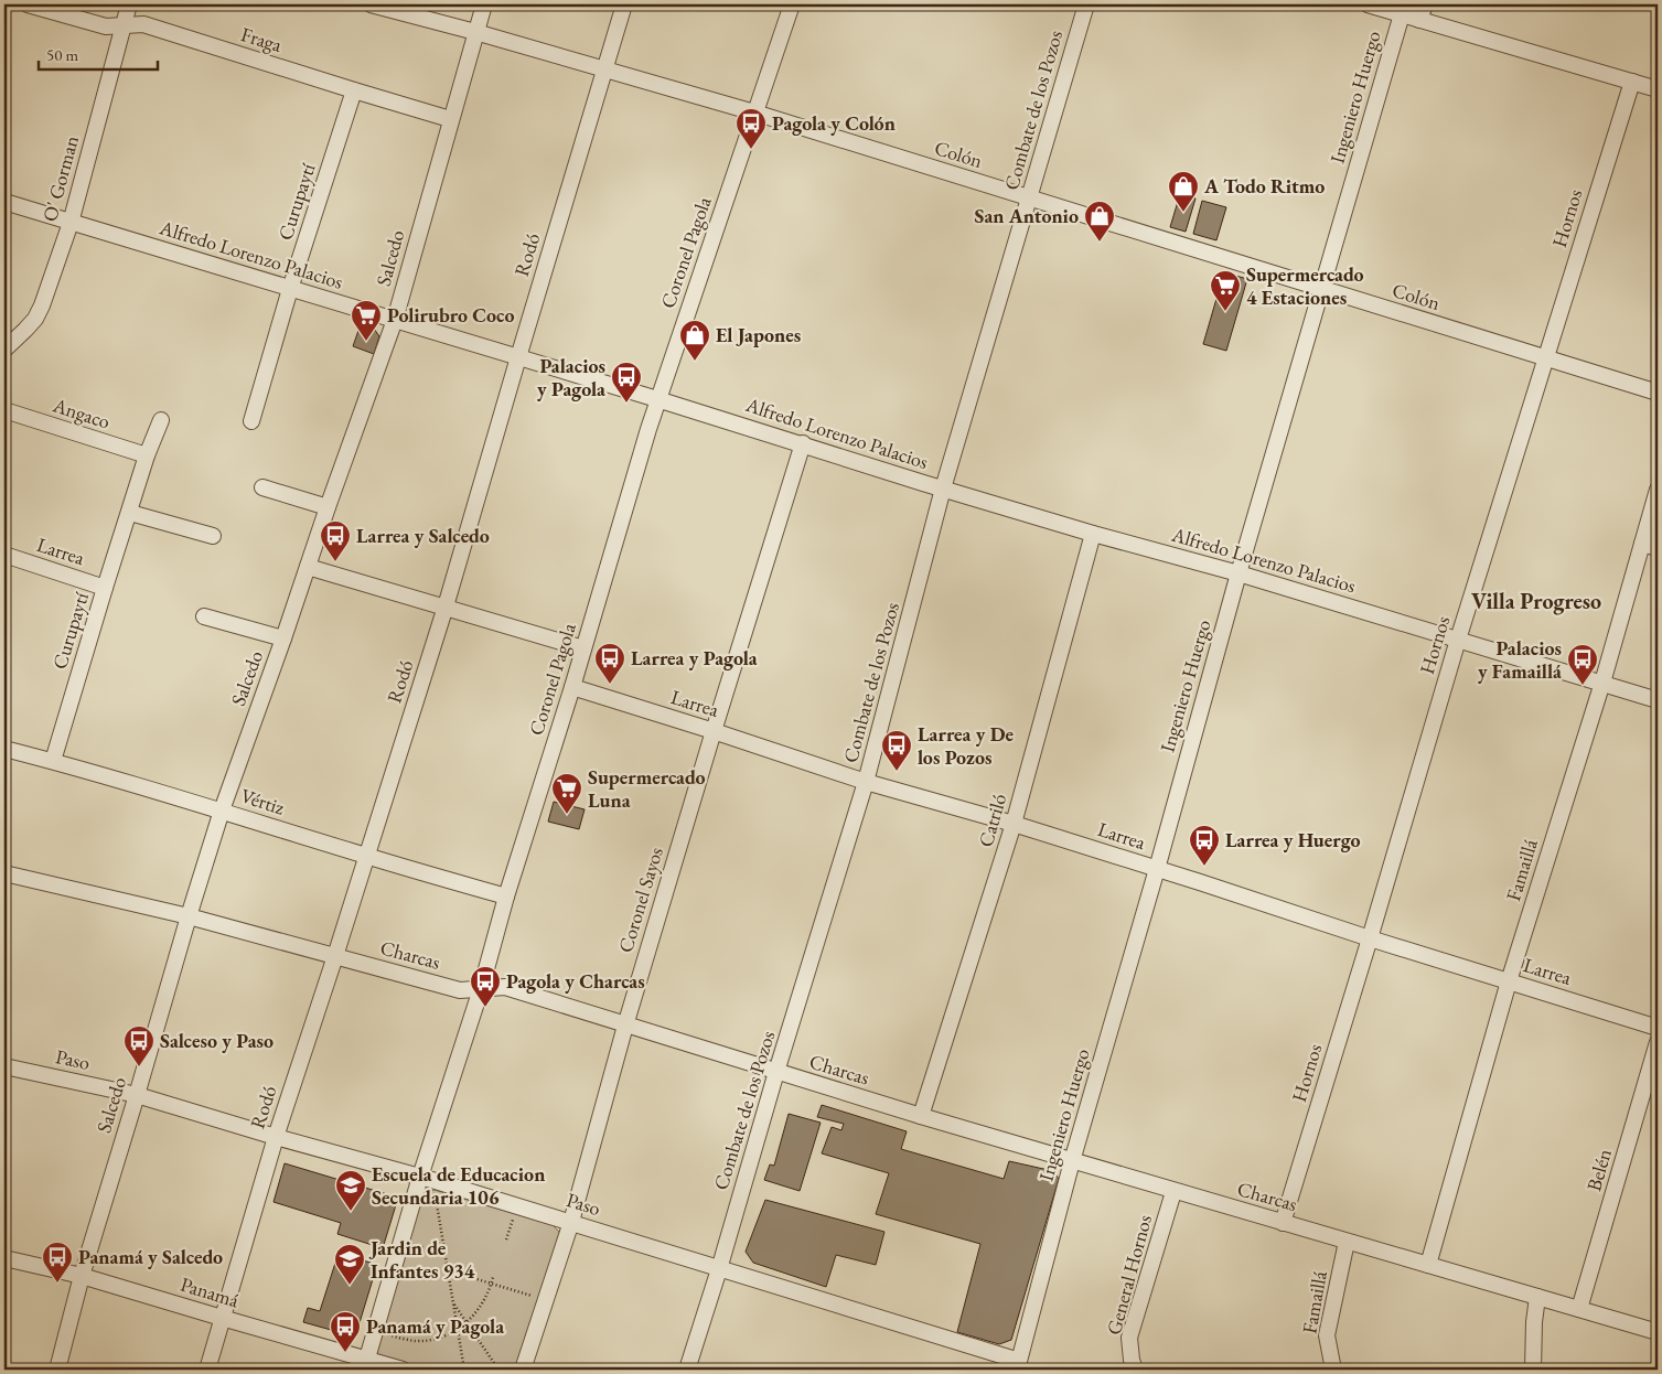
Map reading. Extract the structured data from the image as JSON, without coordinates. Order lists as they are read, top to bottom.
{
  "streets": {
    "street": [
      "Fraga",
      "Ingeniero Huergo",
      "Combate de los Pozos",
      "Colón",
      "O' Gorman",
      "Curupaytí",
      "Hornos",
      "Coronel Pagola",
      "Alfredo Lorenzo Palacios",
      "Rodó",
      "Salcedo",
      "Angaco",
      "Larrea",
      "Vértiz",
      "Catriló",
      "Famaillá",
      "Coronel Sayos",
      "Charcas",
      "Paso",
      "Belén",
      "General Hornos",
      "Panamá"
    ]
  },
  "crossings": [
    ["Fraga", "O' Gorman"],
    ["Fraga", "Curupaytí"],
    ["Fraga", "Salcedo"],
    ["Ingeniero Huergo", "Colón"],
    ["Ingeniero Huergo", "Alfredo Lorenzo Palacios"],
    ["Ingeniero Huergo", "Larrea"],
    ["Ingeniero Huergo", "Charcas"],
    ["Ingeniero Huergo", "Paso"],
    ["Combate de los Pozos", "Colón"],
    ["Combate de los Pozos", "Alfredo Lorenzo Palacios"],
    ["Combate de los Pozos", "Larrea"],
    ["Combate de los Pozos", "Charcas"],
    ["Combate de los Pozos", "Paso"],
    ["Colón", "Hornos"],
    ["Colón", "Coronel Pagola"],
    ["Colón", "Rodó"],
    ["Colón", "Salcedo"],
    ["O' Gorman", "Alfredo Lorenzo Palacios"],
    ["Curupaytí", "Alfredo Lorenzo Palacios"],
    ["Curupaytí", "Angaco"],
    ["Curupaytí", "Larrea"],
    ["Curupaytí", "Vértiz"],
    ["Hornos", "Alfredo Lorenzo Palacios"],
    ["Hornos", "Larrea"],
    ["Hornos", "Charcas"],
    ["Coronel Pagola", "Alfredo Lorenzo Palacios"],
    ["Coronel Pagola", "Larrea"],
    ["Coronel Pagola", "Vértiz"],
    ["Coronel Pagola", "Charcas"],
    ["Coronel Pagola", "Paso"],
    ["Coronel Pagola", "Panamá"],
    ["Alfredo Lorenzo Palacios", "Rodó"],
    ["Alfredo Lorenzo Palacios", "Salcedo"],
    ["Alfredo Lorenzo Palacios", "Catriló"],
    ["Alfredo Lorenzo Palacios", "Famaillá"],
    ["Alfredo Lorenzo Palacios", "Coronel Sayos"],
    ["Rodó", "Vértiz"],
    ["Rodó", "Charcas"],
    ["Rodó", "Paso"],
    ["Rodó", "Panamá"],
    ["Salcedo", "Vértiz"],
    ["Salcedo", "Charcas"],
    ["Salcedo", "Paso"],
    ["Salcedo", "Panamá"],
    ["Larrea", "Catriló"],
    ["Larrea", "Famaillá"],
    ["Larrea", "Coronel Sayos"],
    ["Catriló", "Charcas"],
    ["Famaillá", "Charcas"],
    ["Coronel Sayos", "Charcas"],
    ["Coronel Sayos", "Paso"],
    ["Charcas", "Belén"],
    ["Charcas", "General Hornos"]
  ],
  "districts": ["Villa Progreso"],
  "places": {
    "bus stop": [
      "Pagola y Colón",
      "Palacios y Pagola",
      "Larrea y Salcedo",
      "Larrea y Pagola",
      "Palacios y Famaillá",
      "Larrea y De los Pozos",
      "Larrea y Huergo",
      "Pagola y Charcas",
      "Salceso y Paso",
      "Panamá y Salcedo",
      "Panamá y Pagola"
    ],
    "shop": ["A Todo Ritmo", "San Antonio", "El Japones"],
    "supermarket": ["Supermercado 4 Estaciones", "Polirubro Coco", "Supermercado Luna"],
    "school or university": ["Escuela de Educacion Secundaria 106", "Jardin de Infantes 934"]
  },
  "scale_bar": "50 m"
}
